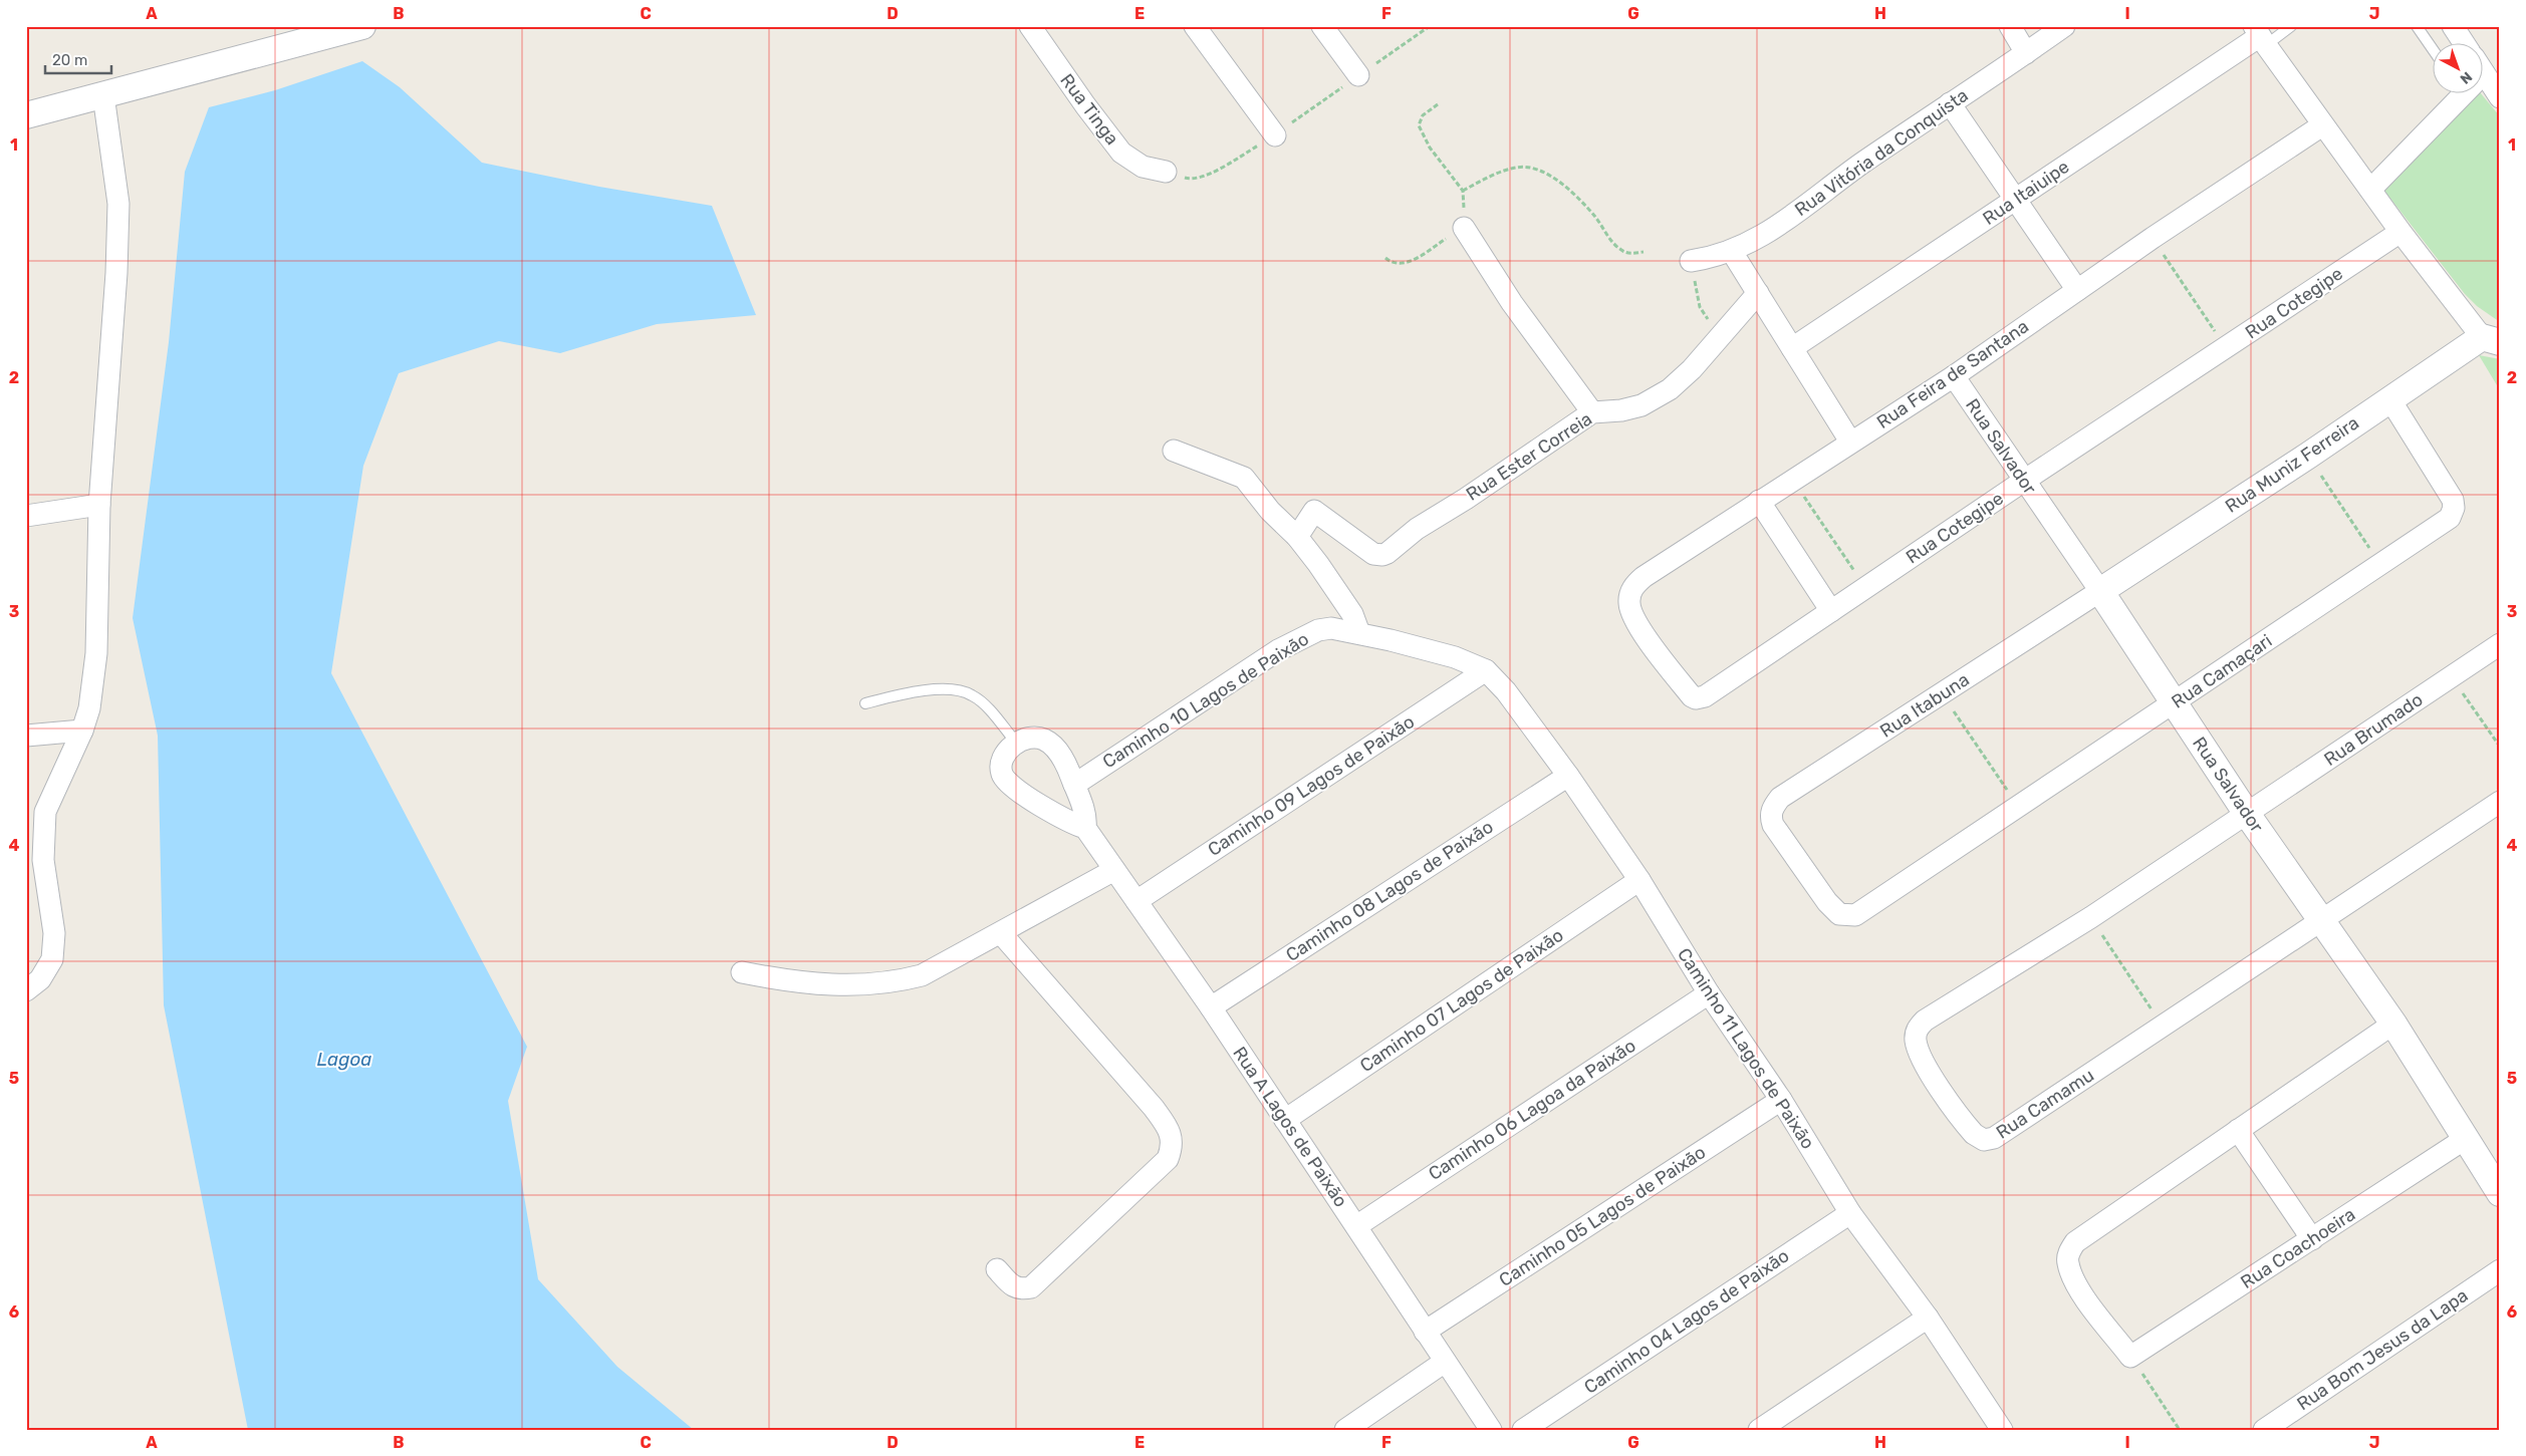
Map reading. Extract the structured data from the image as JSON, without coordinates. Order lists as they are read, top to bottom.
{
  "streets": {
    "street": [
      "Rua Tinga",
      "Rua Vitória da Conquista",
      "Rua Itaiuipe",
      "Rua Cotegipe",
      "Rua Feira de Santana",
      "Rua Salvador",
      "Rua Ester Correia",
      "Rua Muniz Ferreira",
      "Rua Camaçari",
      "Caminho 10 Lagos de Paixão",
      "Rua Itabuna",
      "Rua Brumado",
      "Caminho 09 Lagos de Paixão",
      "Caminho 08 Lagos de Paixão",
      "Caminho 07 Lagos de Paixão",
      "Caminho 11 Lagos de Paixão",
      "Rua Camamu",
      "Caminho 06 Lagoa da Paixão",
      "Rua A Lagos de Paixão",
      "Caminho 05 Lagos de Paixão",
      "Rua Coachoeira",
      "Caminho 04 Lagos de Paixão",
      "Rua Bom Jesus da Lapa"
    ]
  },
  "crossings": [
    ["Rua Itaiuipe", "Rua Muniz Ferreira"],
    ["Rua Cotegipe", "Rua Feira de Santana"],
    ["Rua Cotegipe", "Rua Salvador"],
    ["Rua Cotegipe", "Rua Muniz Ferreira"],
    ["Rua Feira de Santana", "Rua Salvador"],
    ["Rua Feira de Santana", "Rua Muniz Ferreira"],
    ["Rua Salvador", "Rua Muniz Ferreira"],
    ["Rua Salvador", "Rua Camaçari"],
    ["Rua Salvador", "Rua Itabuna"],
    ["Rua Salvador", "Rua Brumado"],
    ["Rua Salvador", "Rua Camamu"],
    ["Rua Salvador", "Rua Coachoeira"],
    ["Rua Muniz Ferreira", "Rua Camaçari"],
    ["Rua Muniz Ferreira", "Rua Itabuna"],
    ["Rua Camaçari", "Rua Itabuna"],
    ["Caminho 10 Lagos de Paixão", "Caminho 09 Lagos de Paixão"],
    ["Caminho 10 Lagos de Paixão", "Caminho 11 Lagos de Paixão"],
    ["Caminho 10 Lagos de Paixão", "Rua A Lagos de Paixão"],
    ["Rua Brumado", "Rua Camamu"],
    ["Caminho 09 Lagos de Paixão", "Caminho 11 Lagos de Paixão"],
    ["Caminho 09 Lagos de Paixão", "Rua A Lagos de Paixão"],
    ["Caminho 08 Lagos de Paixão", "Caminho 11 Lagos de Paixão"],
    ["Caminho 08 Lagos de Paixão", "Rua A Lagos de Paixão"],
    ["Caminho 07 Lagos de Paixão", "Caminho 11 Lagos de Paixão"],
    ["Caminho 07 Lagos de Paixão", "Rua A Lagos de Paixão"],
    ["Caminho 11 Lagos de Paixão", "Caminho 06 Lagoa da Paixão"],
    ["Caminho 11 Lagos de Paixão", "Caminho 05 Lagos de Paixão"],
    ["Caminho 11 Lagos de Paixão", "Caminho 04 Lagos de Paixão"],
    ["Caminho 06 Lagoa da Paixão", "Rua A Lagos de Paixão"],
    ["Rua A Lagos de Paixão", "Caminho 05 Lagos de Paixão"]
  ],
  "water": ["Lagoa"],
  "scale_bar": "20 m",
  "north": "bottom right",
  "grid": {
    "columns": [
      "A",
      "B",
      "C",
      "D",
      "E",
      "F",
      "G",
      "H",
      "I",
      "J"
    ],
    "rows": [
      "1",
      "2",
      "3",
      "4",
      "5",
      "6"
    ]
  }
}
